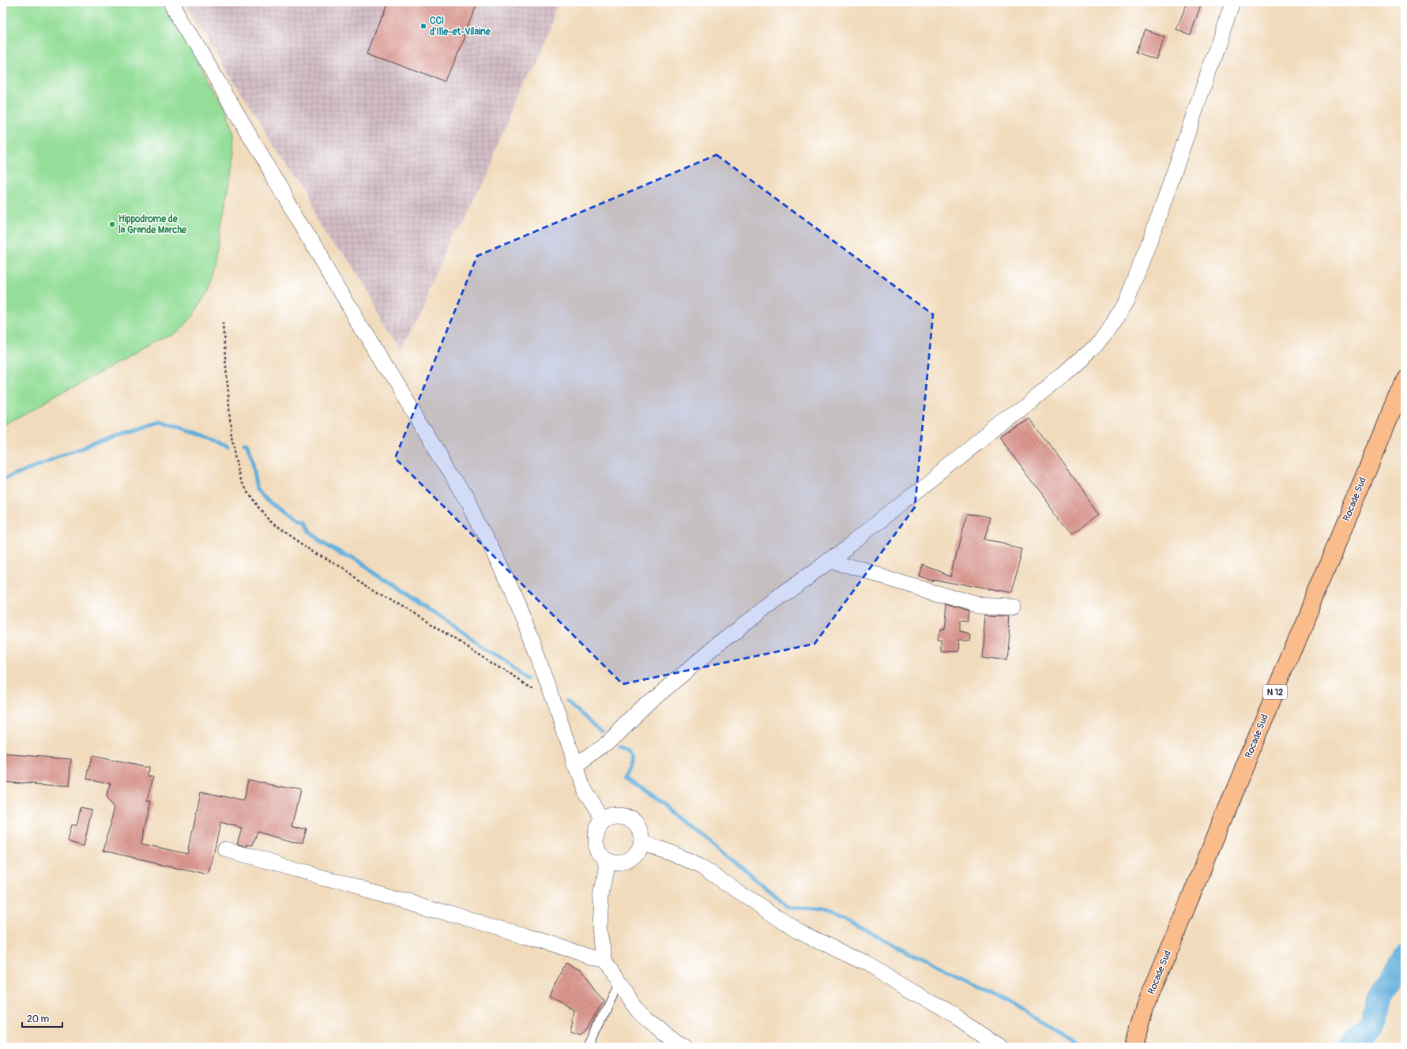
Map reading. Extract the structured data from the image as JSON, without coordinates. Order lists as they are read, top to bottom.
{
  "streets": {
    "main road": ["Rocade Sud", "N 12"]
  },
  "places": ["CCI d'Ille-et-Vilaine", "Hippodrome de la Grande Marche"],
  "scale_bar": "20 m"
}
